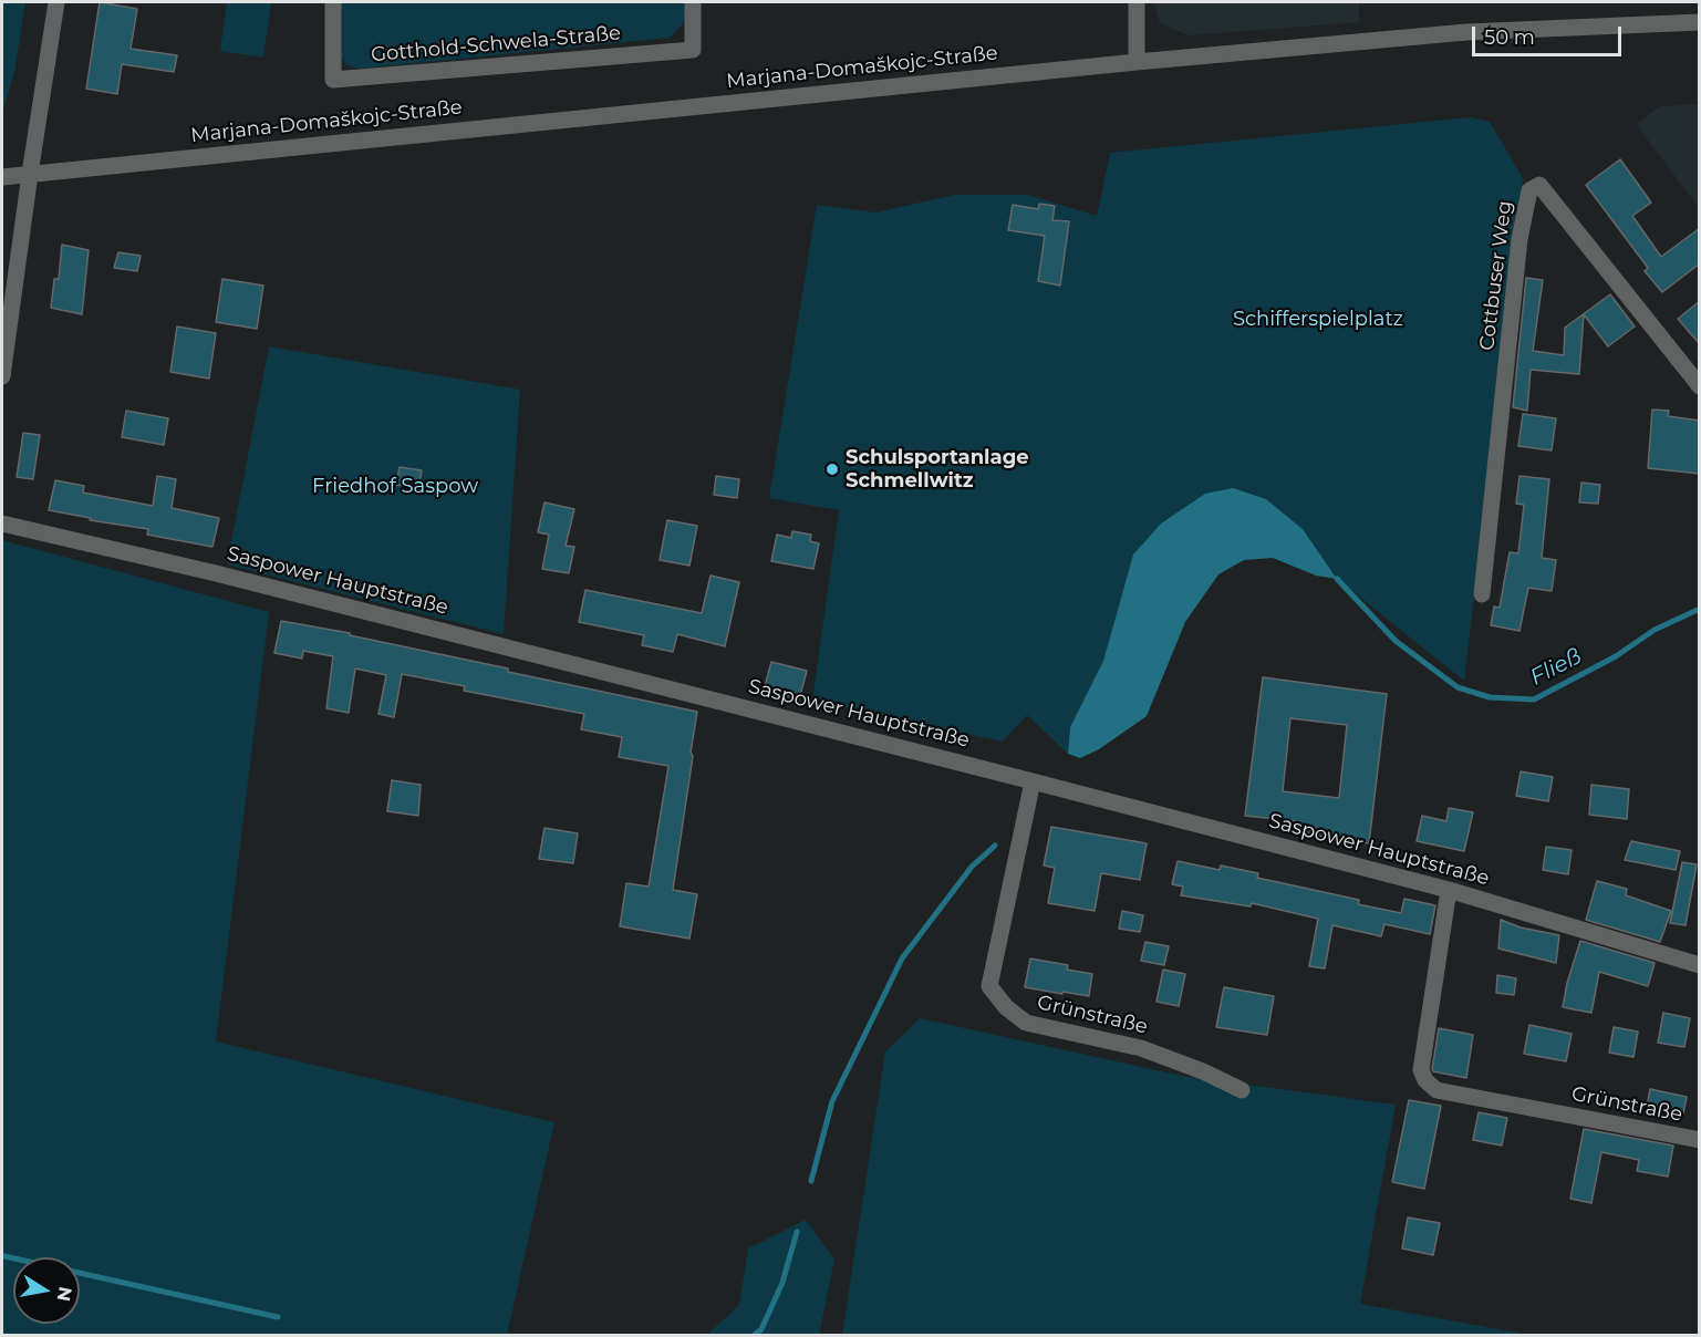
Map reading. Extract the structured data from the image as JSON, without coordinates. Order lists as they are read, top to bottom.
{
  "streets": {
    "street": [
      "Gotthold-Schwela-Straße",
      "Marjana-Domaškojc-Straße",
      "Cottbuser Weg",
      "Saspower Hauptstraße",
      "Grünstraße"
    ]
  },
  "crossings": [
    ["Saspower Hauptstraße", "Grünstraße"]
  ],
  "water": ["Fließ"],
  "parks": ["Schifferspielplatz", "Friedhof Saspow"],
  "places": ["Schulsportanlage Schmellwitz"],
  "scale_bar": "50 m",
  "north": "right"
}
